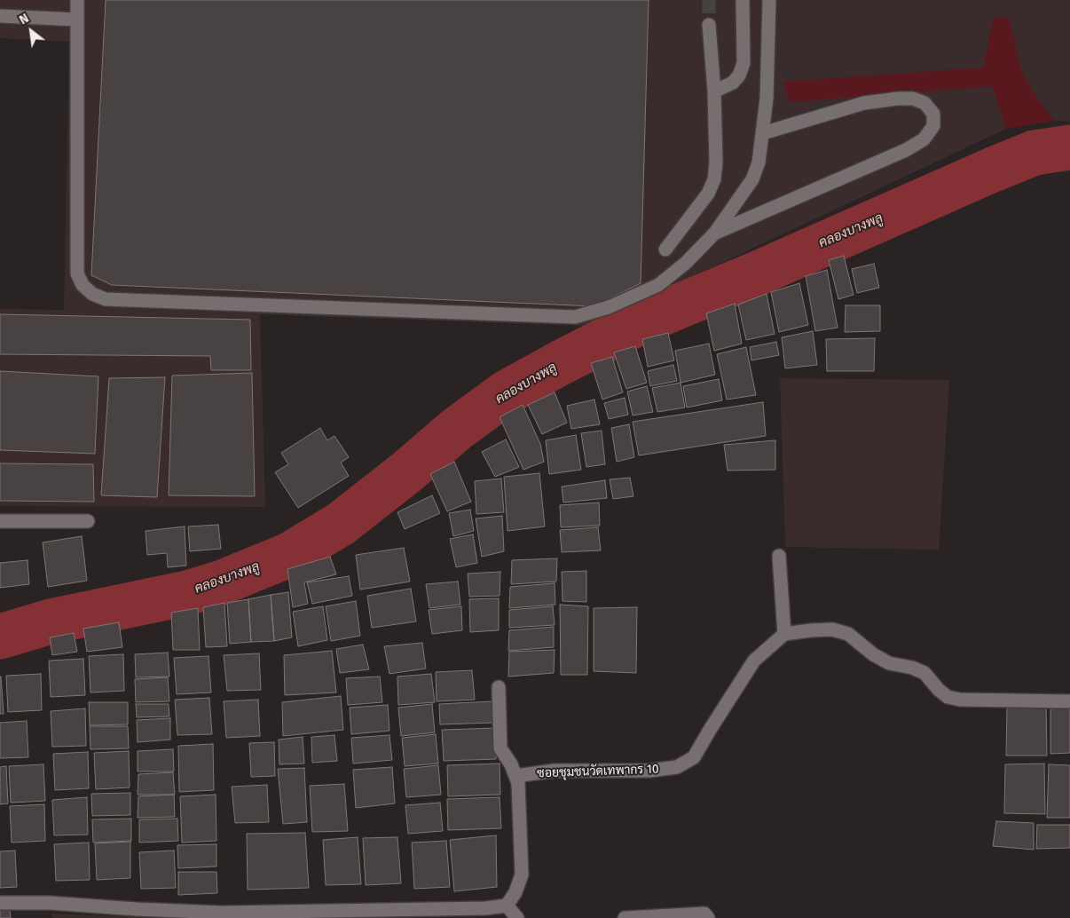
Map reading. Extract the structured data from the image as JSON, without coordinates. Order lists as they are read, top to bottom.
{
  "streets": {
    "street": ["ซอยชุมชนวัดเทพากร 10"]
  },
  "water": ["คลองบางพลู"],
  "north": "top left"
}
